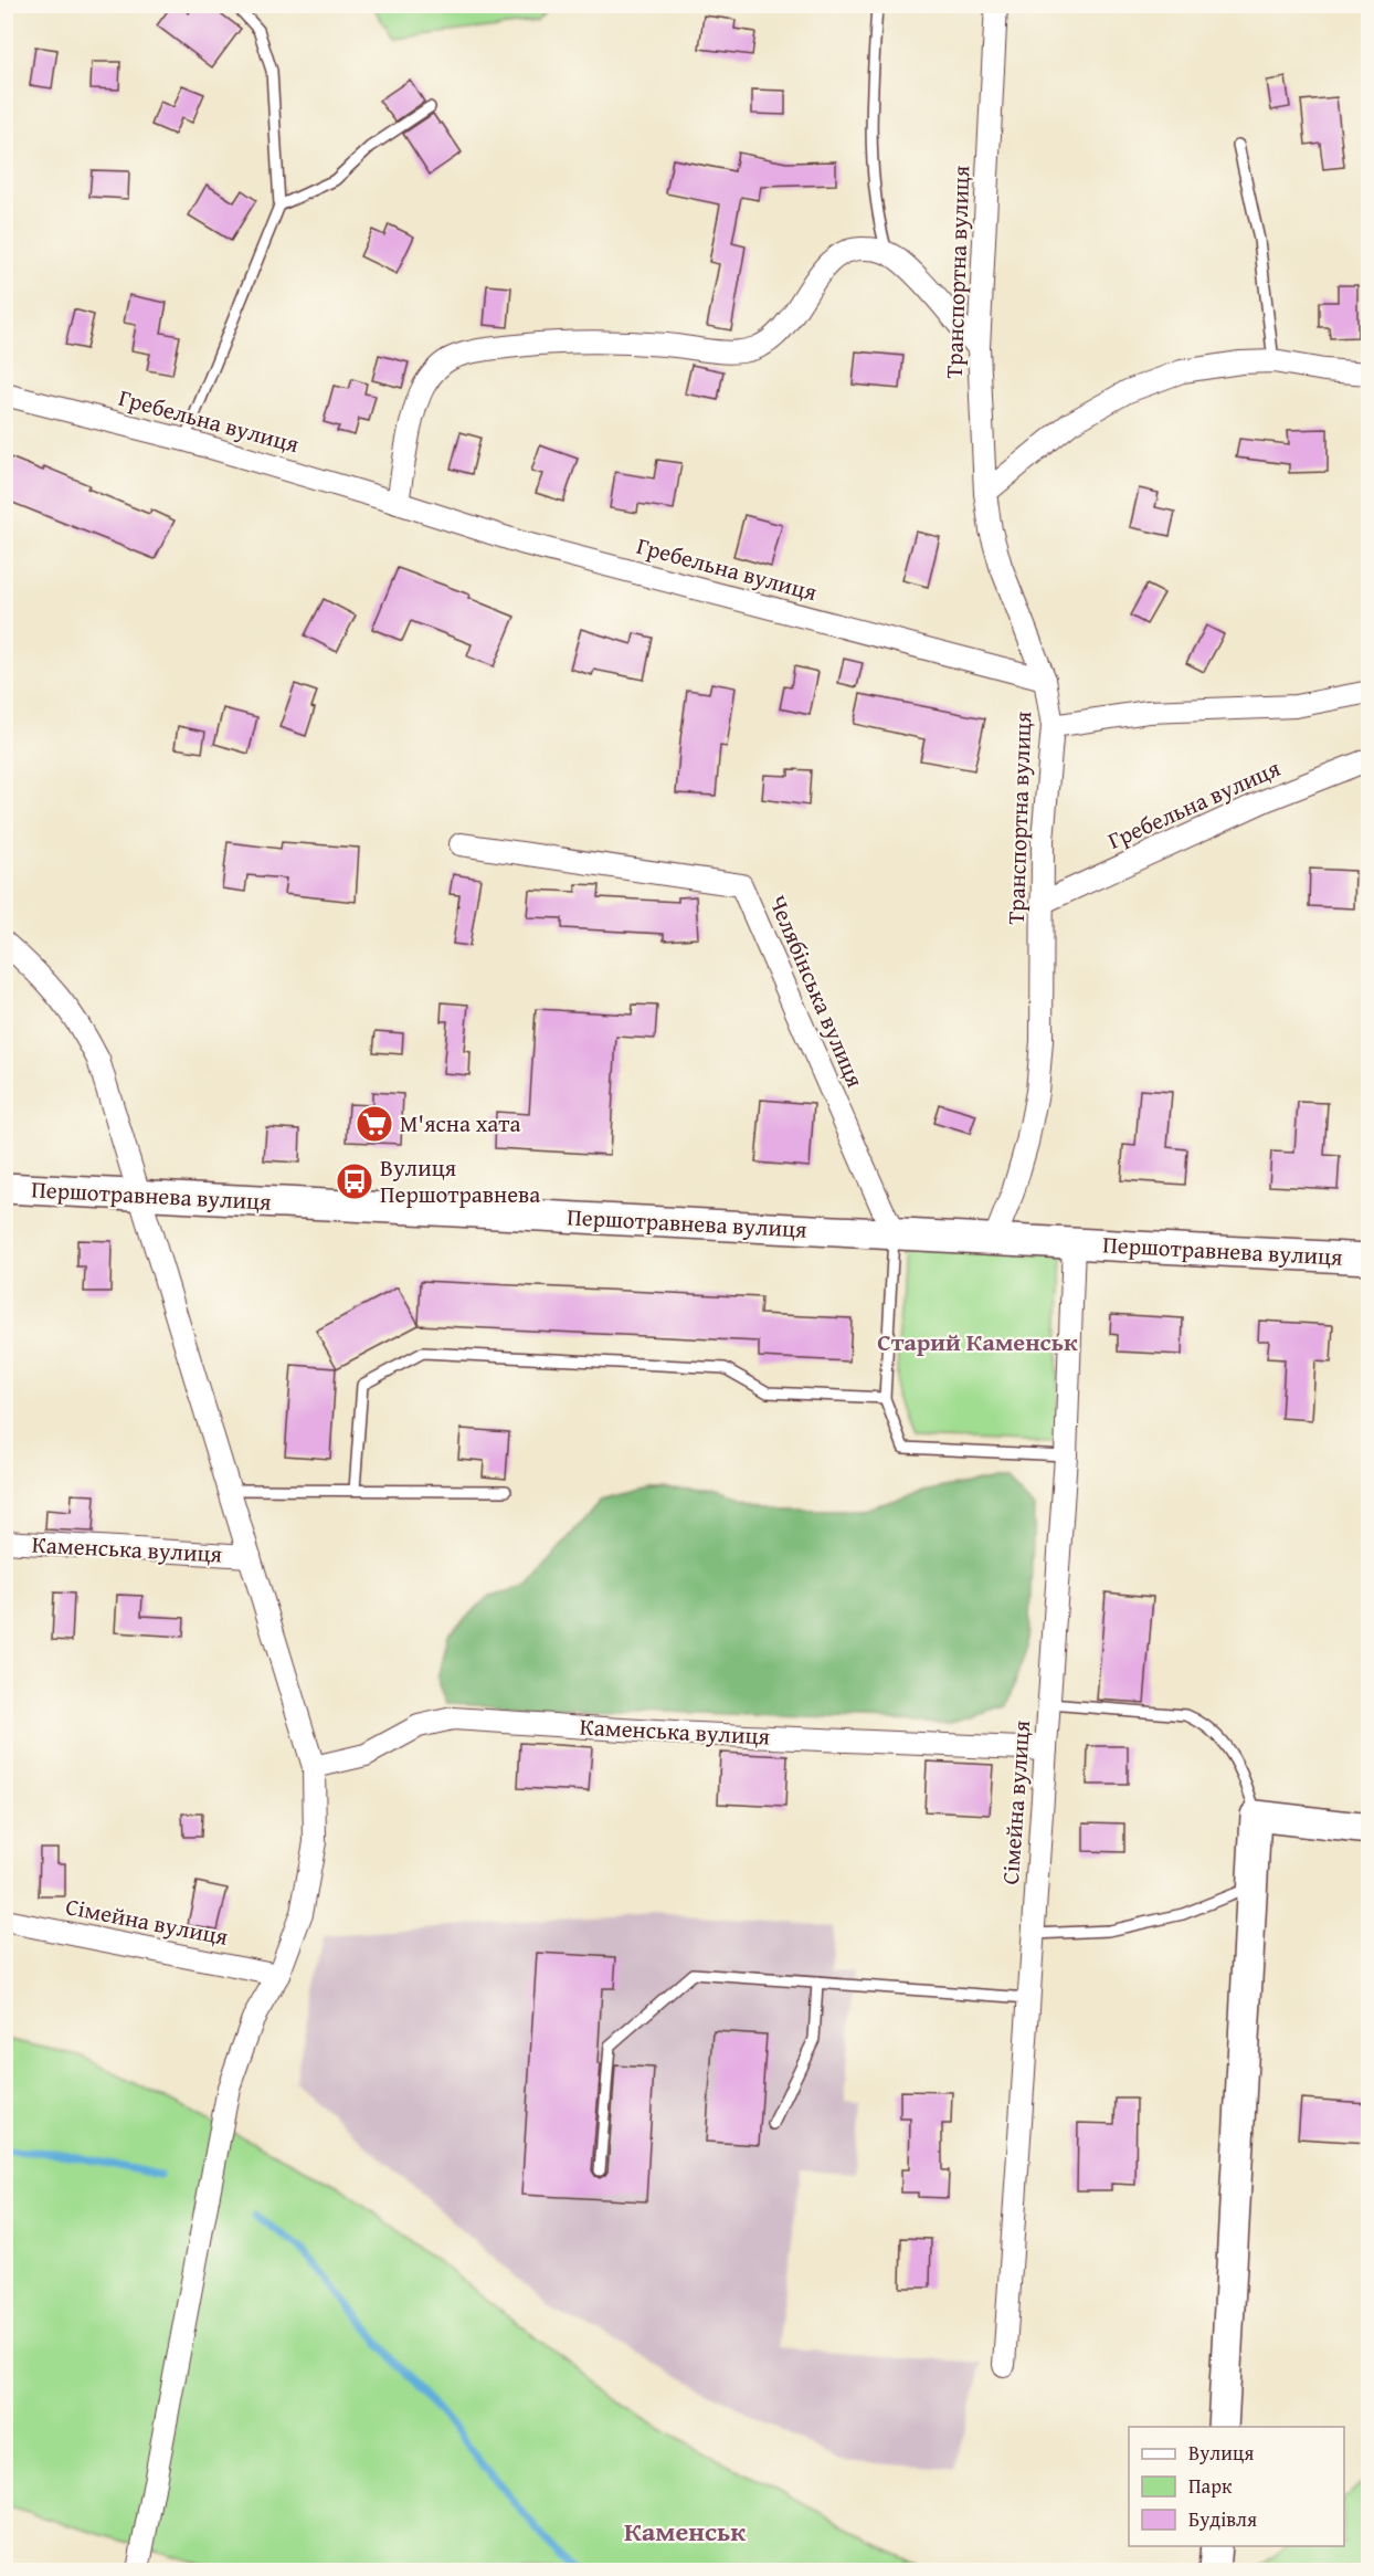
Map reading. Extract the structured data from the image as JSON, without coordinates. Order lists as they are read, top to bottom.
{
  "streets": {
    "street": [
      "Транспортна вулиця",
      "Гребельна вулиця",
      "Челябінська вулиця",
      "Першотравнева вулиця",
      "Каменська вулиця",
      "Сімейна вулиця"
    ]
  },
  "crossings": [
    ["Транспортна вулиця", "Гребельна вулиця"],
    ["Транспортна вулиця", "Першотравнева вулиця"],
    ["Челябінська вулиця", "Першотравнева вулиця"],
    ["Першотравнева вулиця", "Сімейна вулиця"],
    ["Каменська вулиця", "Сімейна вулиця"]
  ],
  "districts": ["Старий Каменськ", "Каменськ"],
  "places": {
    "supermarket": ["М'ясна хата"],
    "bus stop": ["Вулиця Першотравнева"]
  },
  "legend": ["Вулиця", "Парк", "Будівля"]
}
